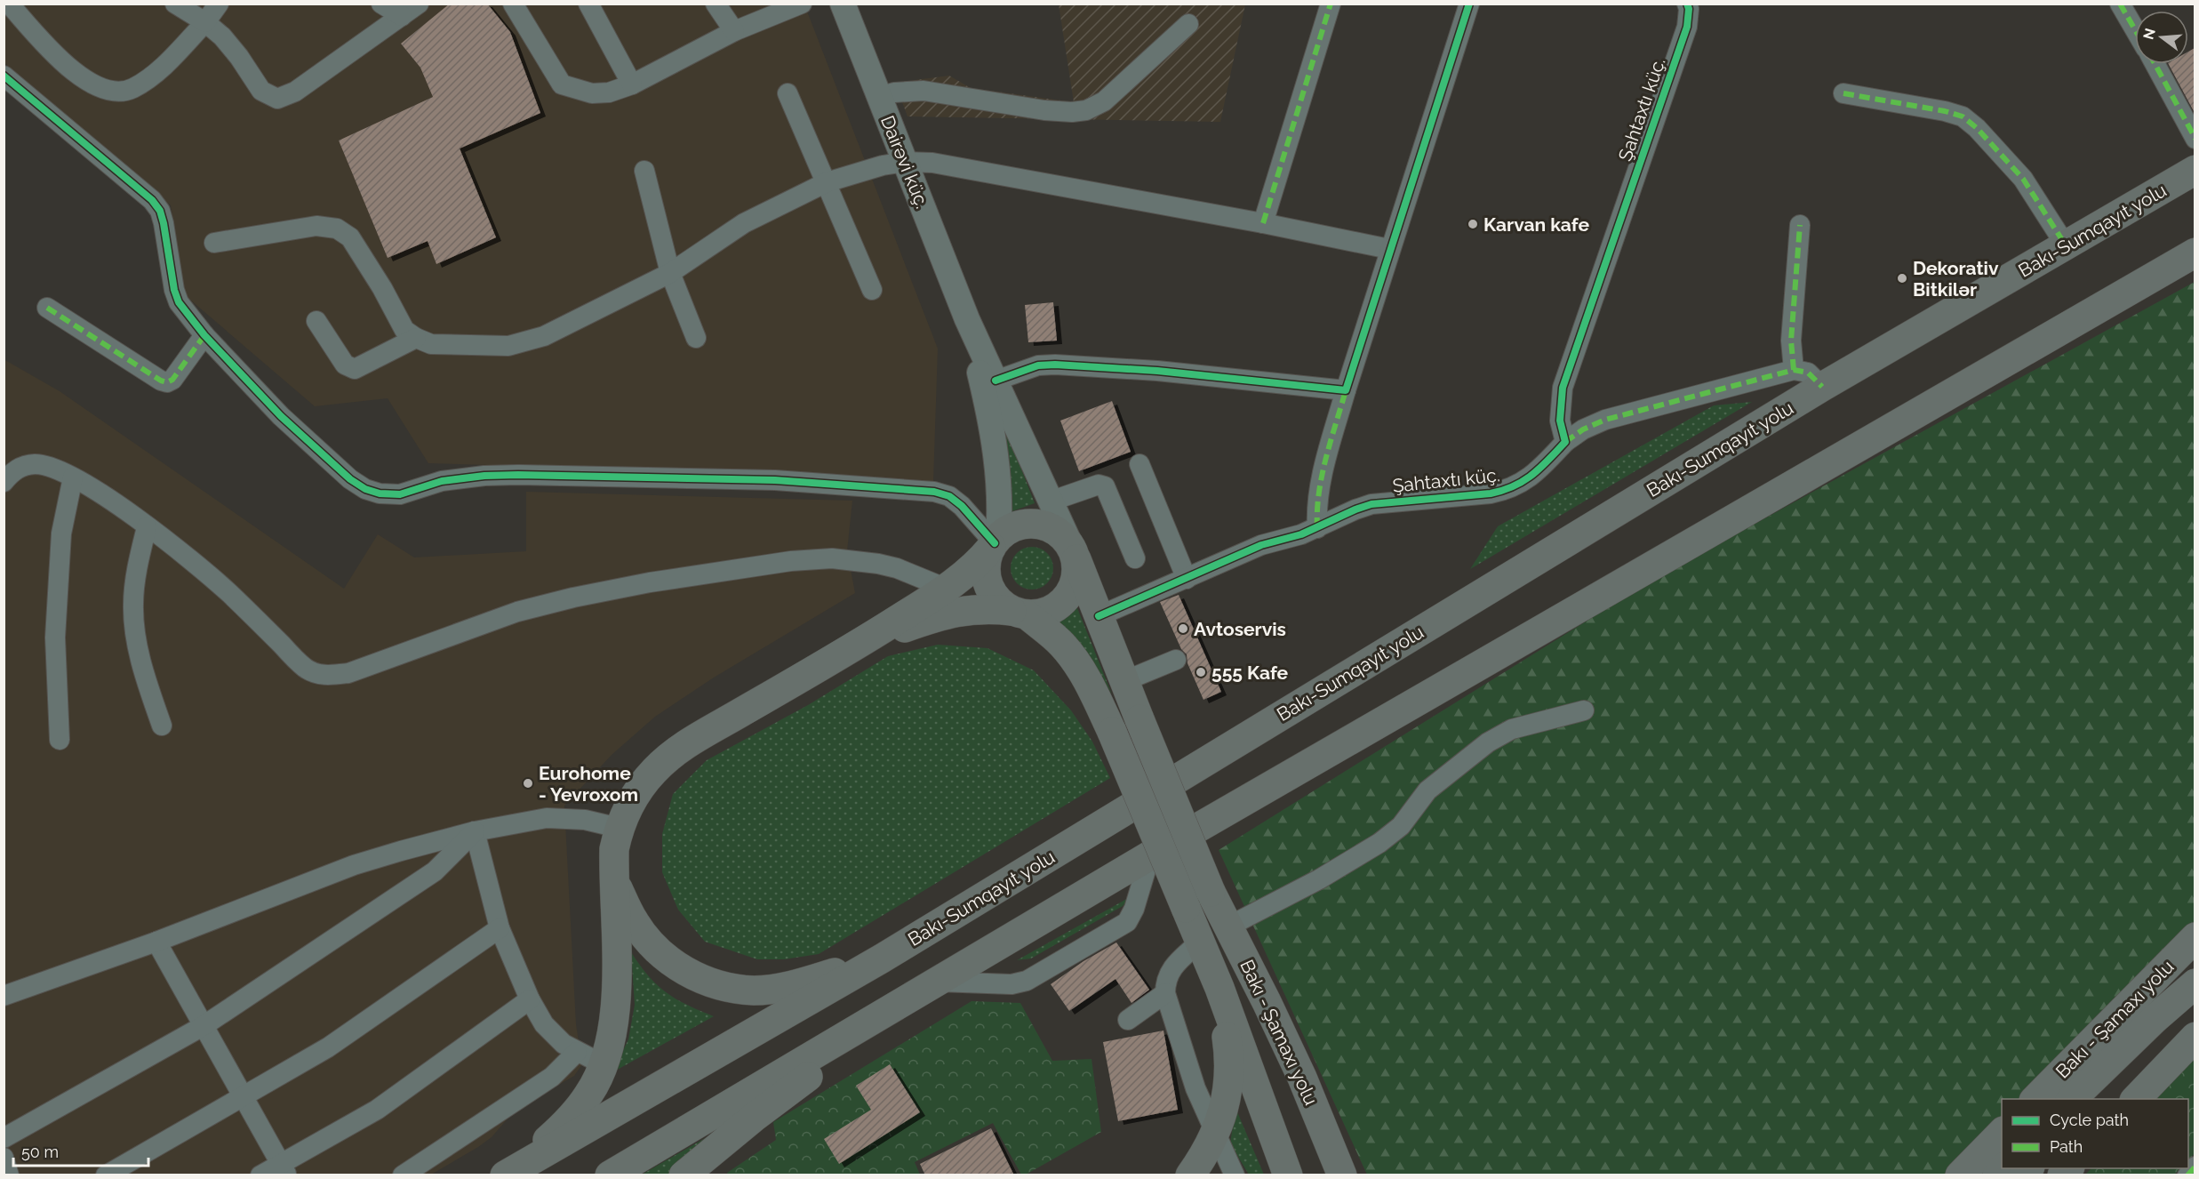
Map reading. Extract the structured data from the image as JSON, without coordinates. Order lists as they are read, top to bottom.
{
  "streets": {
    "highway": ["Bakı-Sumqayıt yolu", "Bakı - Şamaxı yolu"],
    "main road": ["Dairəvi küç."],
    "street": ["Şahtaxtı küç."]
  },
  "crossings": [
    ["Şahtaxtı küç.", "Bakı - Şamaxı yolu"],
    ["Dairəvi küç.", "Bakı - Şamaxı yolu"]
  ],
  "places": [
    "Karvan kafe",
    "Dekorativ Bitkilər",
    "Avtoservis",
    "555 Kafe",
    "Eurohome - Yevroxom"
  ],
  "legend": ["Cycle path", "Path"],
  "scale_bar": "50 m",
  "north": "left"
}
